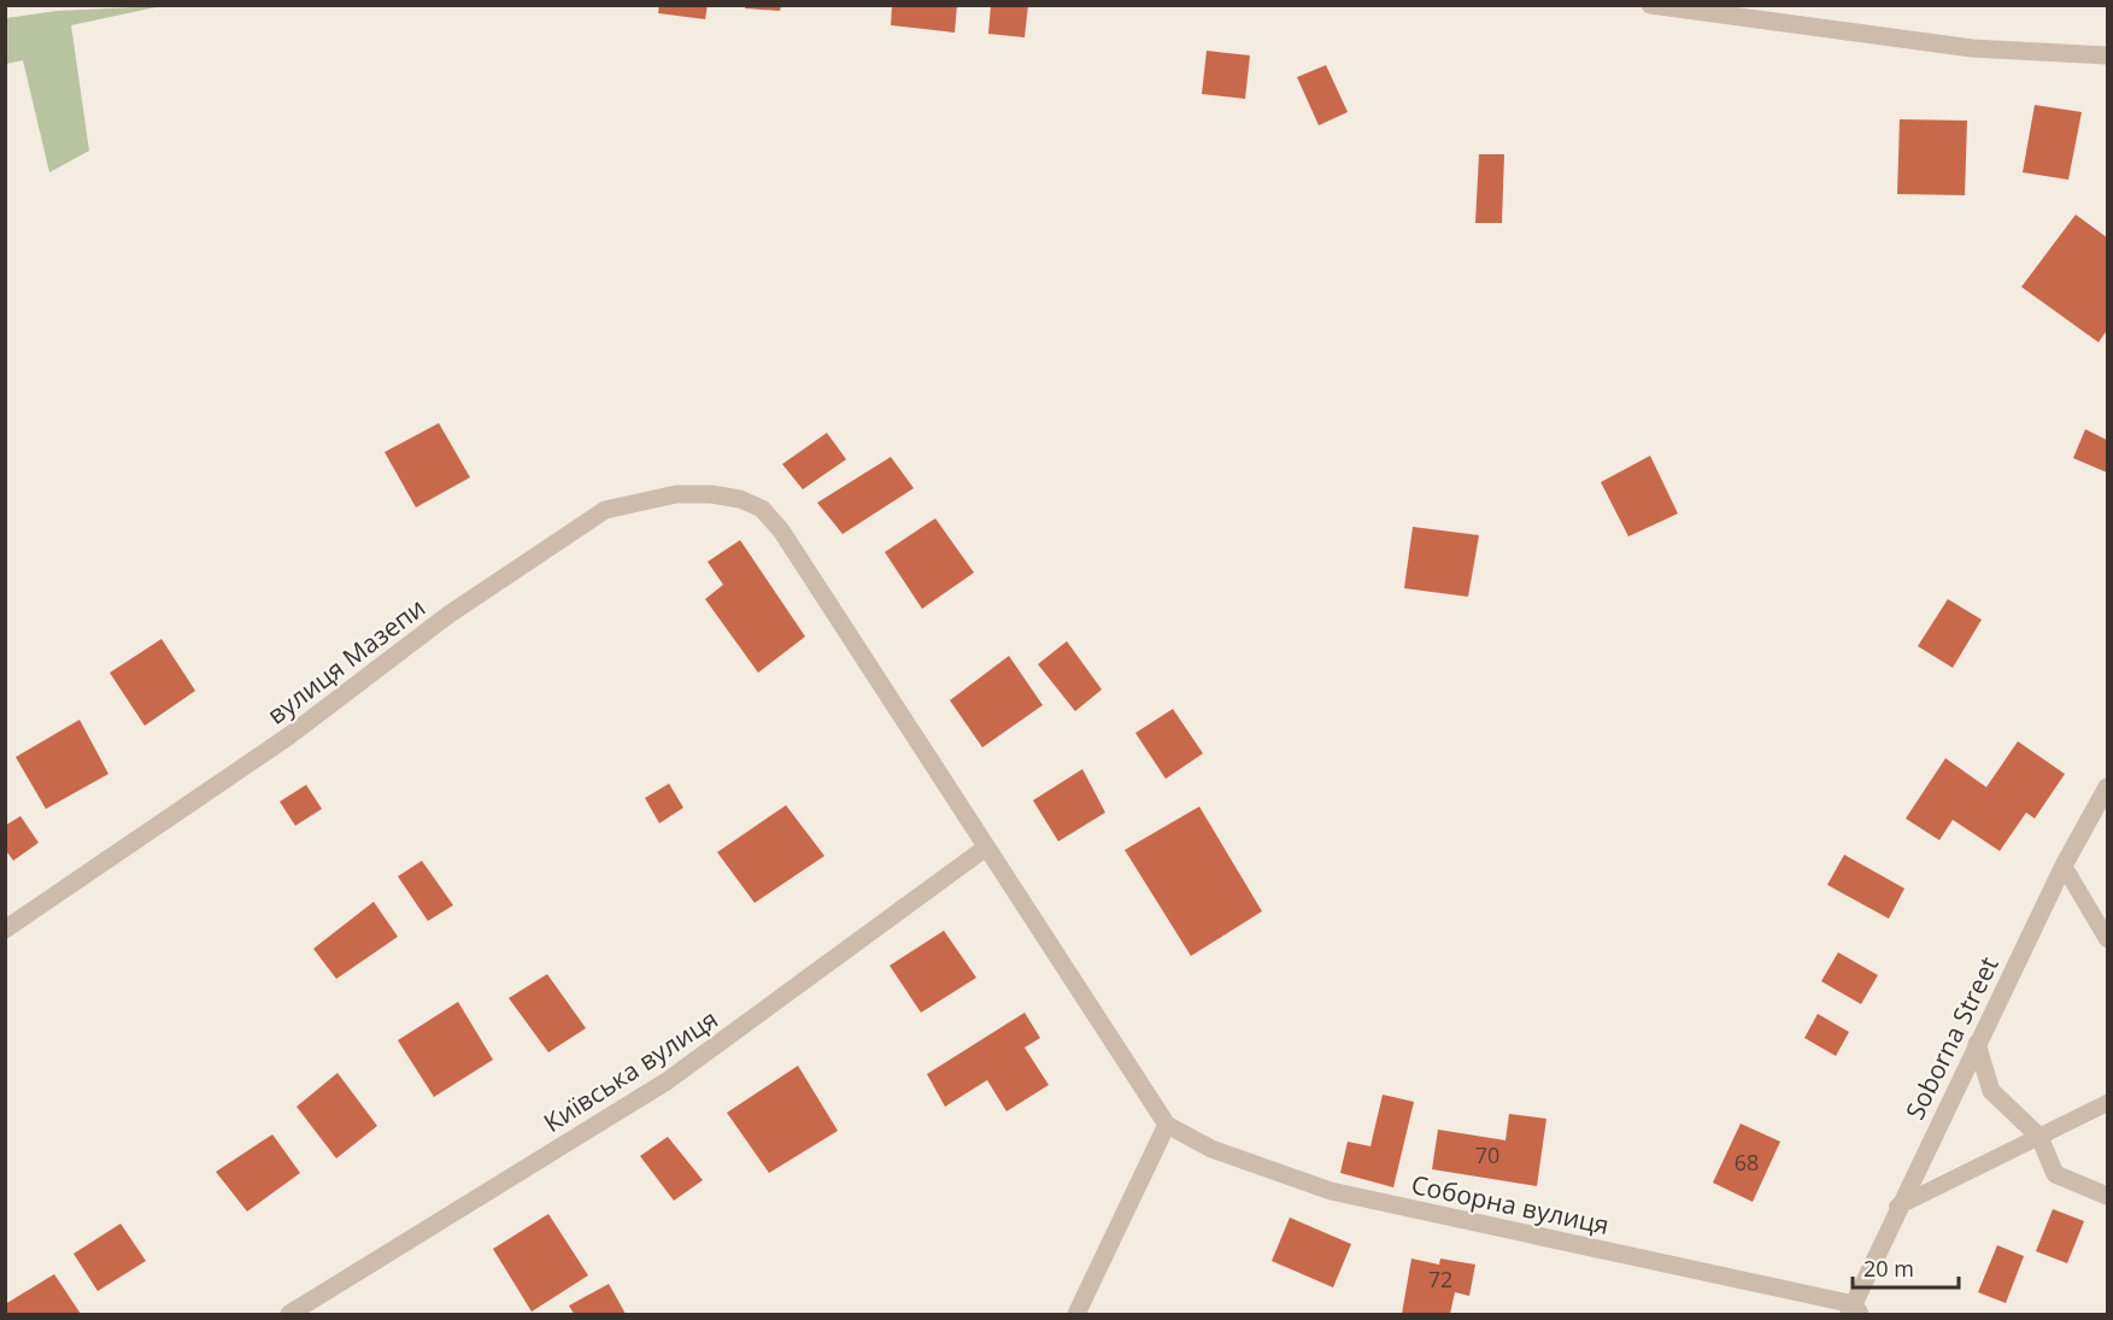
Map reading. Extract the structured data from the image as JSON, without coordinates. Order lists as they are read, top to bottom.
{
  "streets": {
    "street": [
      "вулиця Мазепи",
      "Soborna Street",
      "Київська вулиця",
      "Соборна вулиця"
    ]
  },
  "crossings": [
    ["вулиця Мазепи", "Київська вулиця"],
    ["Soborna Street", "Соборна вулиця"]
  ],
  "house_numbers": ["70", "68", "72"],
  "scale_bar": "20 m"
}
